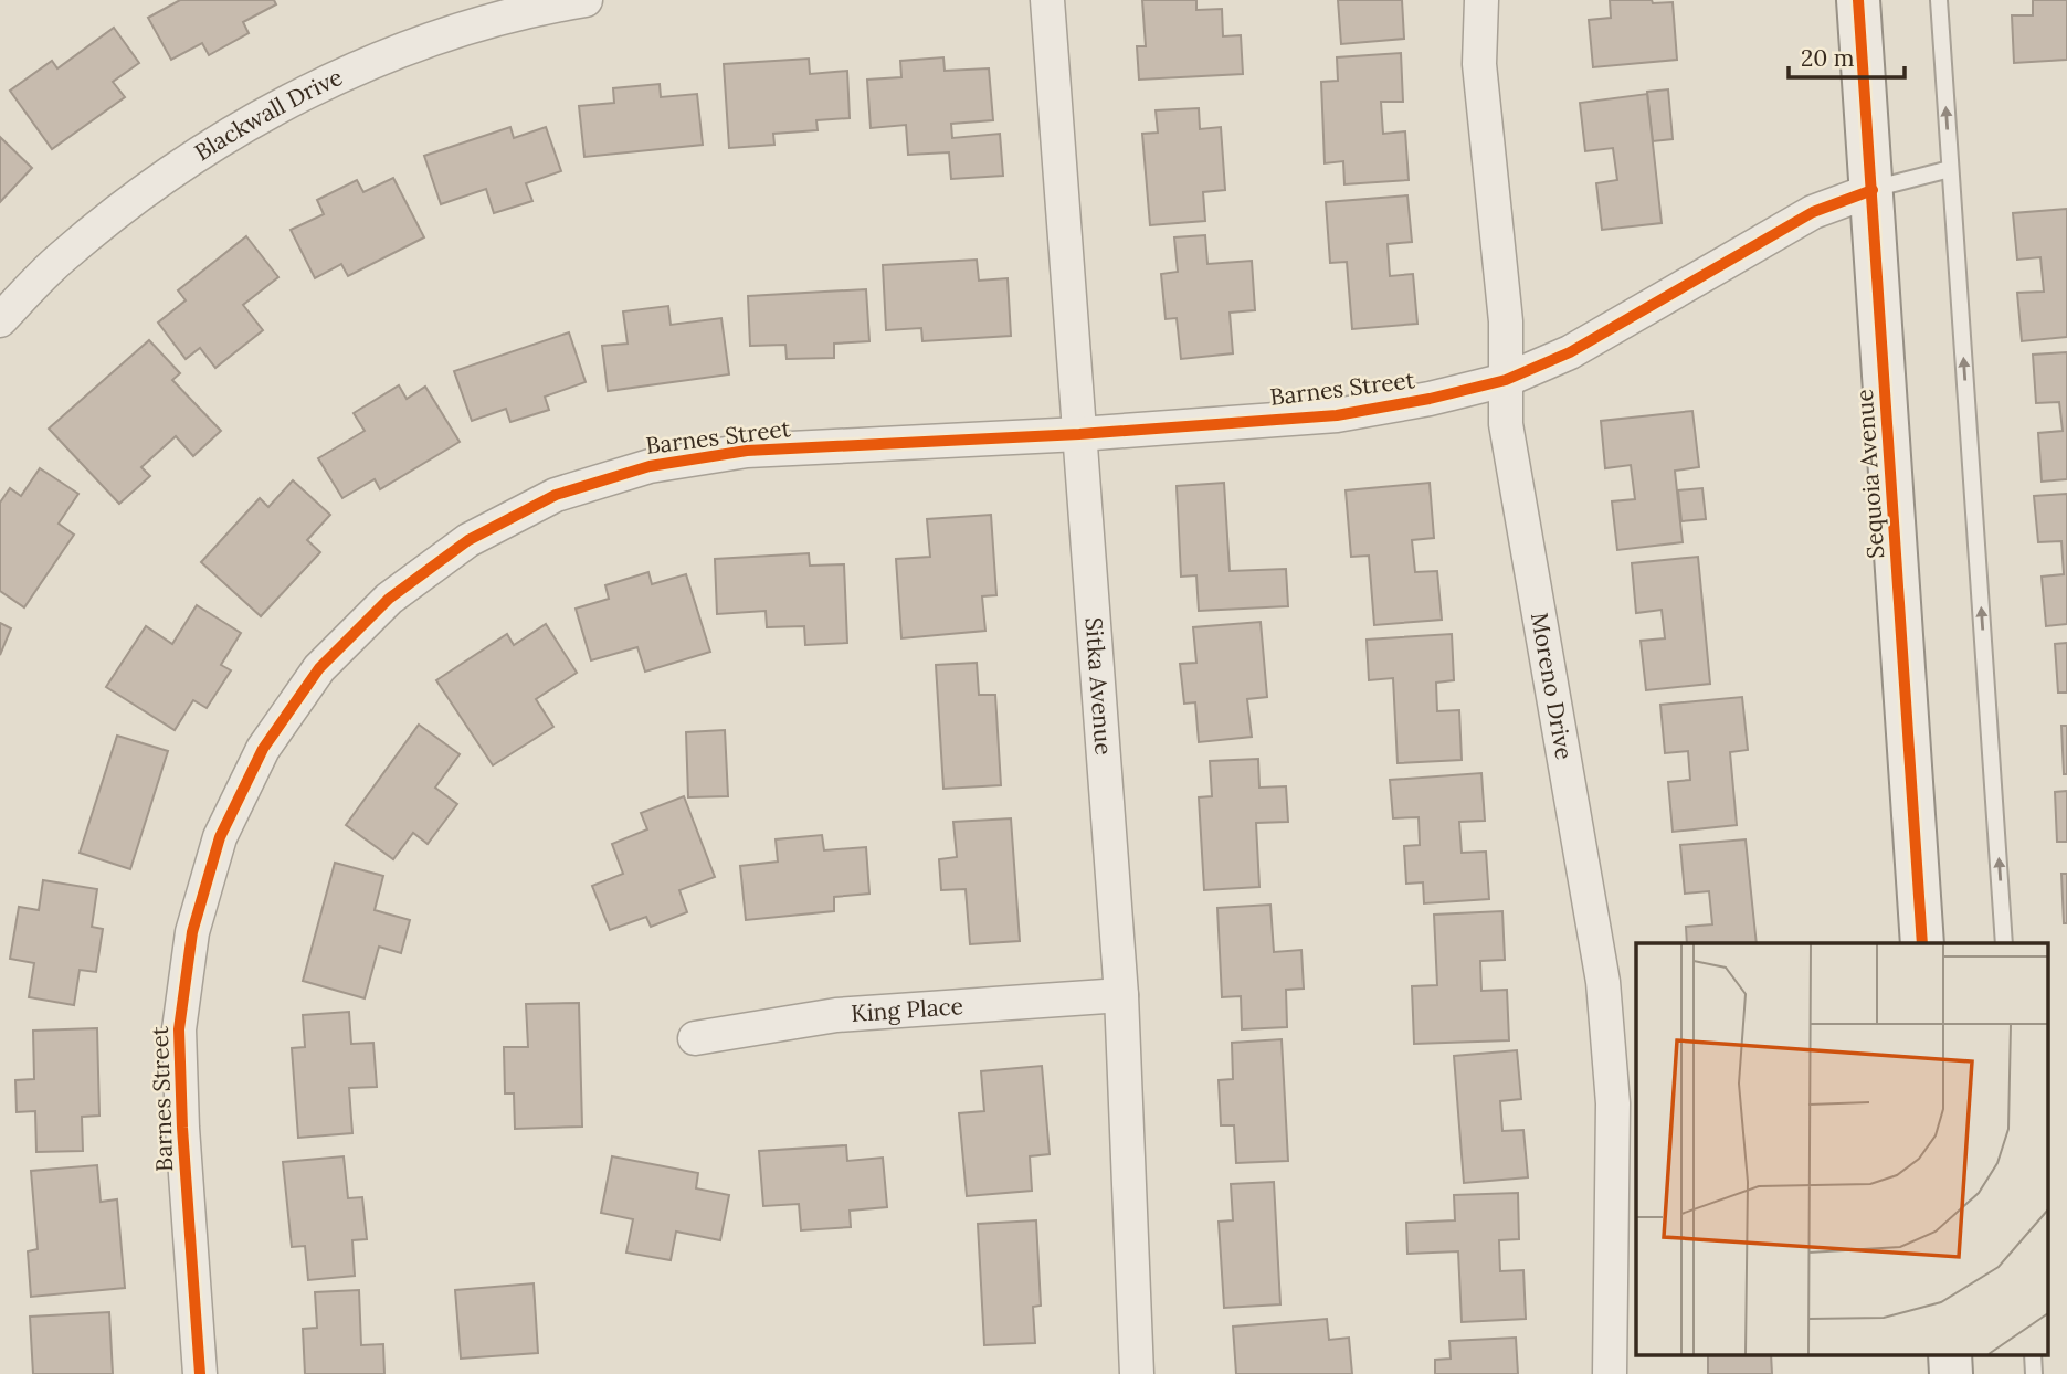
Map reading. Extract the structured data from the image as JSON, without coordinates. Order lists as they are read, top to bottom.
{
  "streets": {
    "main road": ["Sequoia Avenue"],
    "street": [
      "Blackwall Drive",
      "Barnes Street",
      "Sitka Avenue",
      "Moreno Drive",
      "King Place"
    ]
  },
  "crossings": [
    ["Barnes Street", "Sequoia Avenue"],
    ["Barnes Street", "Sitka Avenue"],
    ["Barnes Street", "Moreno Drive"],
    ["Sitka Avenue", "King Place"]
  ],
  "scale_bar": "20 m"
}
